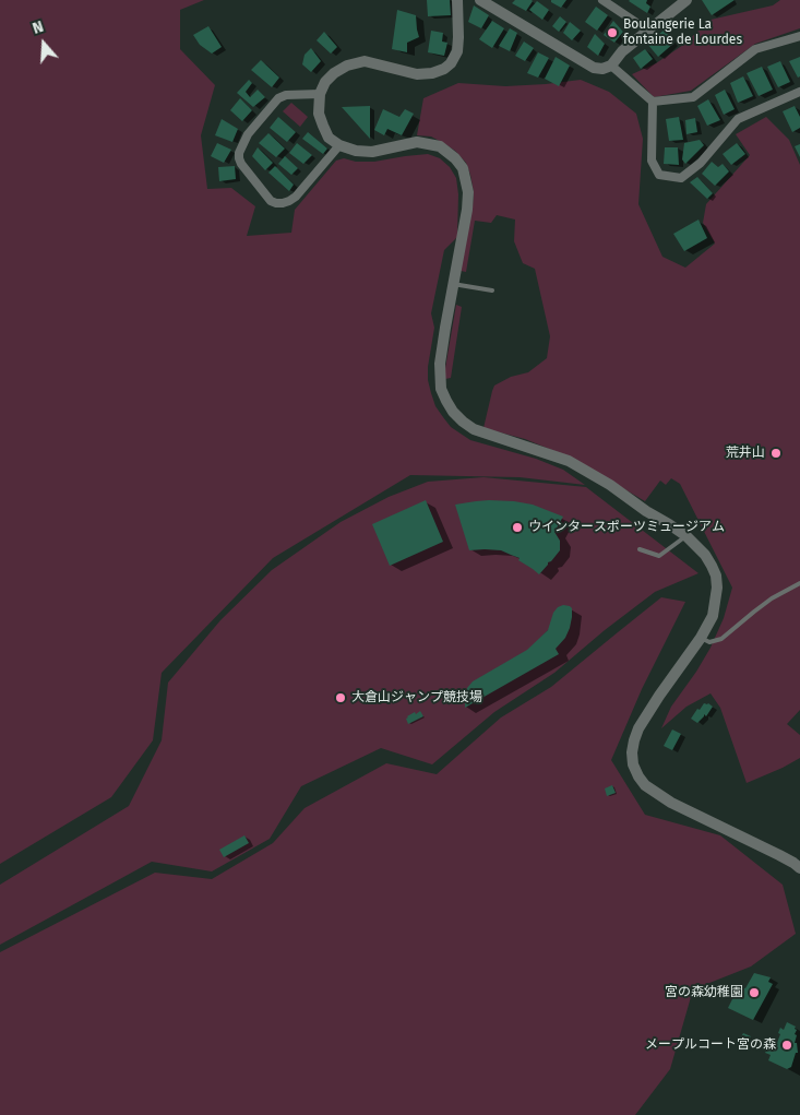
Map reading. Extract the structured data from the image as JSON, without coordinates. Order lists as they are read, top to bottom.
{
  "places": [
    "Boulangerie La fontaine de Lourdes",
    "荒井山",
    "ウインタースポーツミュージアム",
    "大倉山ジャンプ競技場",
    "宮の森幼稚園",
    "メープルコート宮の森"
  ],
  "north": "top"
}
